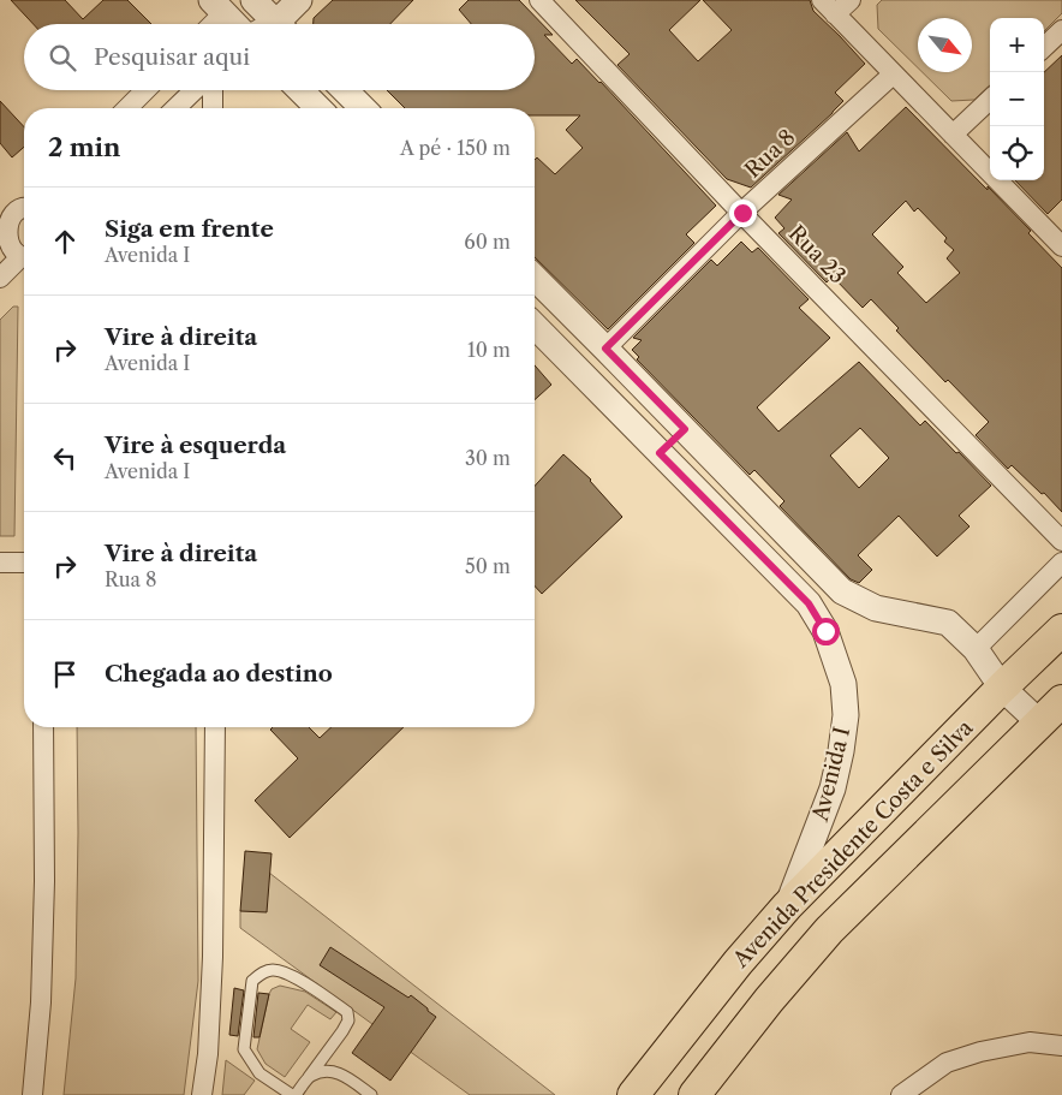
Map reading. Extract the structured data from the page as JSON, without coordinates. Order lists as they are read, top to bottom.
{
  "streets": {
    "main road": ["Avenida Presidente Costa e Silva"],
    "street": ["Rua 8", "Rua 23", "Avenida I"]
  },
  "crossings": [
    ["Rua 8", "Rua 23"],
    ["Avenida I", "Avenida Presidente Costa e Silva"]
  ],
  "north": "bottom right",
  "page": {
    "map_buttons": ["+", "−"],
    "search": "Pesquisar aqui",
    "heading": ["2 min", "A pé · 150 m"],
    "list": [
      ["Siga em frente", "Avenida I", "60 m"],
      ["Vire à direita", "Avenida I", "10 m"],
      ["Vire à esquerda", "Avenida I", "30 m"],
      ["Vire à direita", "Rua 8", "50 m"],
      "Chegada ao destino"
    ]
  }
}
